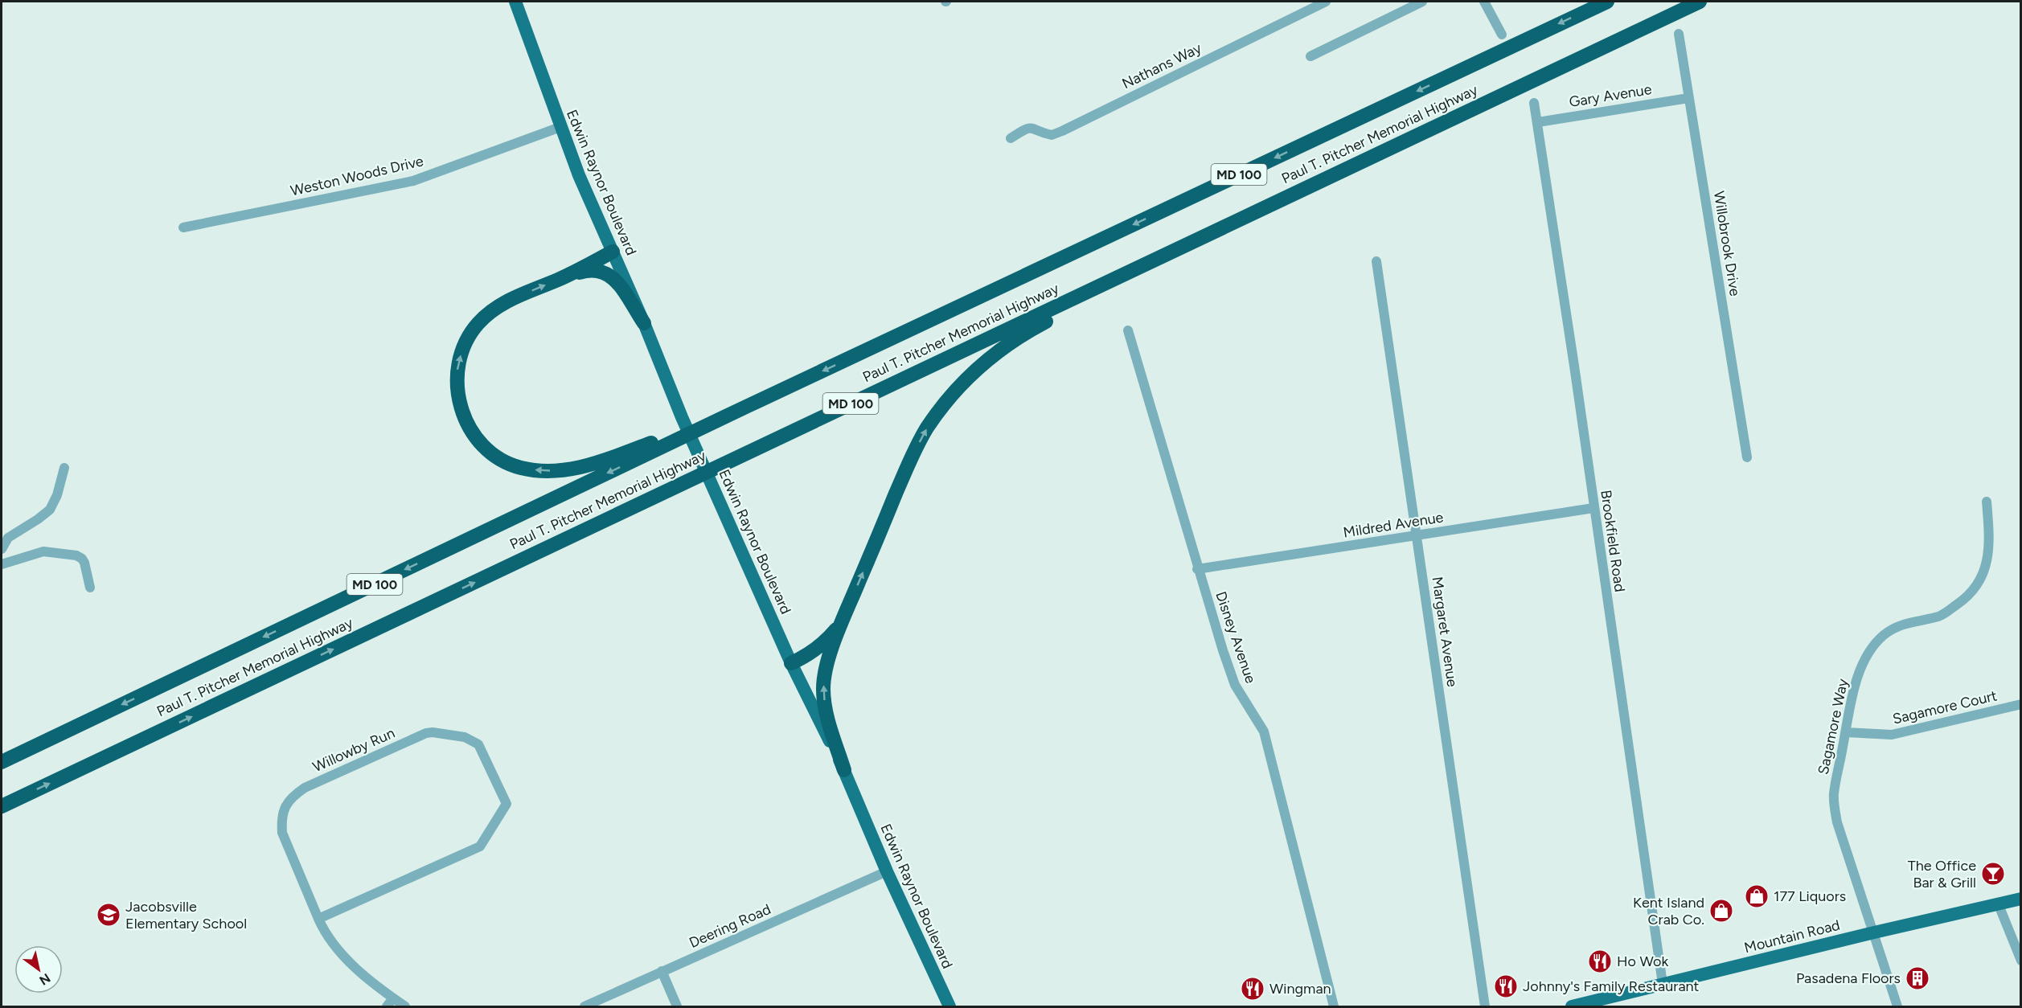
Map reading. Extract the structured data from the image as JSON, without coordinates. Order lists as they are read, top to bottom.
{
  "streets": {
    "highway": ["Paul T. Pitcher Memorial Highway", "MD 100"],
    "main road": ["Edwin Raynor Boulevard", "Mountain Road"],
    "street": [
      "Nathans Way",
      "Gary Avenue",
      "Weston Woods Drive",
      "Willobrook Drive",
      "Mildred Avenue",
      "Brookfield Road",
      "Margaret Avenue",
      "Disney Avenue",
      "Sagamore Court",
      "Sagamore Way",
      "Willowby Run",
      "Deering Road"
    ]
  },
  "crossings": [
    ["Gary Avenue", "Willobrook Drive"],
    ["Gary Avenue", "Brookfield Road"],
    ["Weston Woods Drive", "Edwin Raynor Boulevard"],
    ["Edwin Raynor Boulevard", "Deering Road"],
    ["Mildred Avenue", "Brookfield Road"],
    ["Mildred Avenue", "Margaret Avenue"],
    ["Mildred Avenue", "Disney Avenue"],
    ["Brookfield Road", "Mountain Road"],
    ["Sagamore Court", "Sagamore Way"],
    ["Sagamore Way", "Mountain Road"]
  ],
  "places": {
    "bar": ["The Office Bar & Grill"],
    "shop": ["177 Liquors", "Kent Island Crab Co."],
    "school or university": ["Jacobsville Elementary School"],
    "restaurant": ["Ho Wok", "Johnny's Family Restaurant", "Wingman"],
    "building": ["Pasadena Floors"]
  },
  "north": "bottom right"
}
